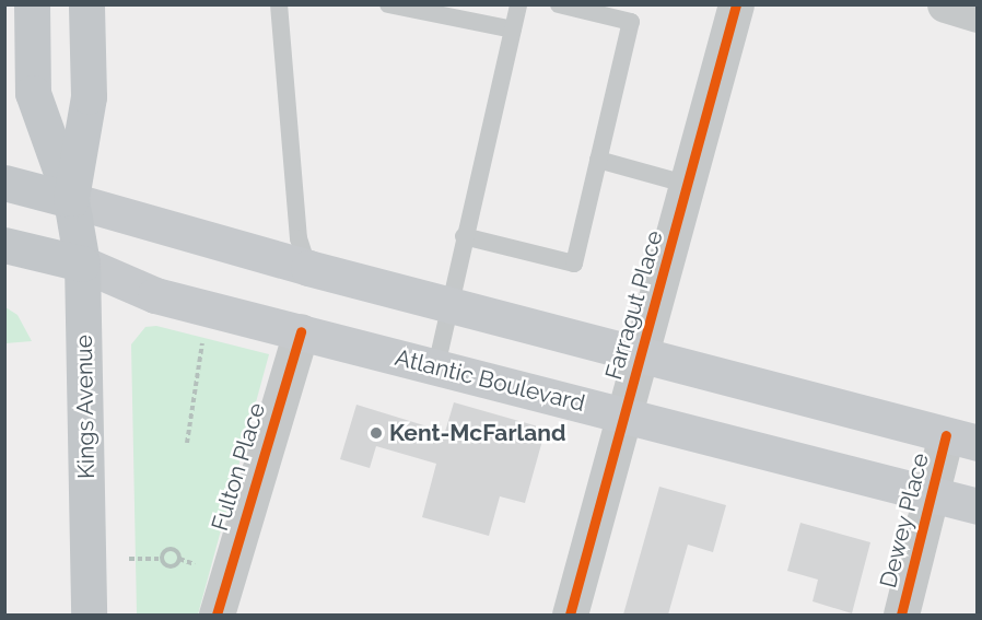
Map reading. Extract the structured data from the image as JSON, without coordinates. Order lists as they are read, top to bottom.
{
  "streets": {
    "main road": ["Atlantic Boulevard", "Kings Avenue"],
    "street": ["Farragut Place", "Fulton Place", "Dewey Place"]
  },
  "crossings": [
    ["Farragut Place", "Atlantic Boulevard"],
    ["Atlantic Boulevard", "Kings Avenue"],
    ["Atlantic Boulevard", "Fulton Place"],
    ["Atlantic Boulevard", "Dewey Place"]
  ],
  "places": ["Kent-McFarland"]
}
